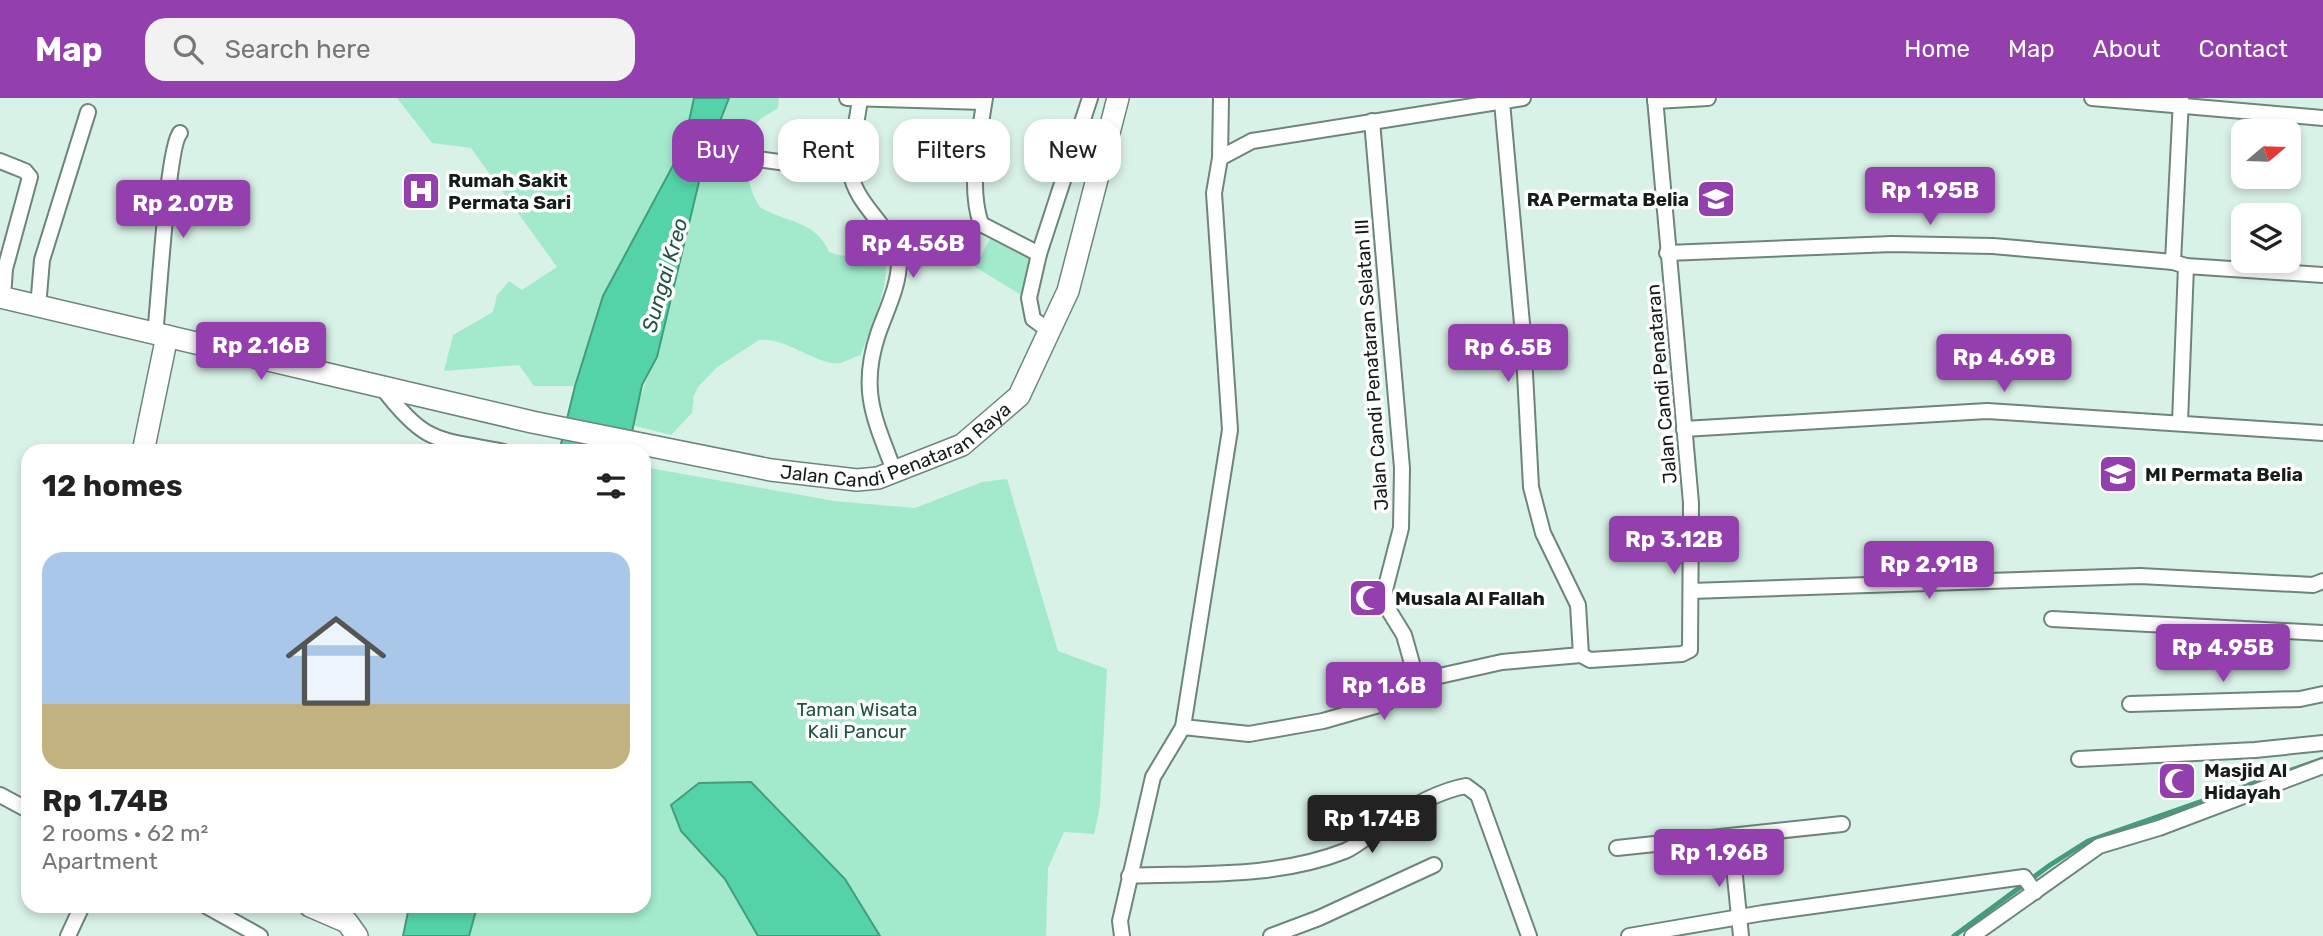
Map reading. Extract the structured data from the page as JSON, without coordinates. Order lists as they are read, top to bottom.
{
  "streets": {
    "main road": ["Jalan Candi Penataran Raya"],
    "street": ["Jalan Candi Penataran Selatan III", "Jalan Candi Penataran"]
  },
  "water": ["Sungai Kreo"],
  "parks": ["Taman Wisata Kali Pancur"],
  "places": {
    "hospital": ["Rumah Sakit Permata Sari"],
    "school or university": ["RA Permata Belia", "MI Permata Belia"],
    "mosque": ["Musala Al Fallah", "Masjid Al Hidayah"]
  },
  "north": "right",
  "page": {
    "header": "Map",
    "search": "Search here",
    "nav": [
      "Home",
      "Map",
      "About",
      "Contact"
    ],
    "chip": [
      "Buy",
      "Rent",
      "Filters",
      "New"
    ],
    "price": [
      "Rp 1.95B",
      "Rp 2.07B",
      "Rp 4.56B",
      "Rp 2.16B",
      "Rp 6.5B",
      "Rp 4.69B",
      "Rp 3.12B",
      "Rp 2.91B",
      "Rp 4.95B",
      "Rp 1.6B",
      "Rp 1.74B",
      "Rp 1.96B"
    ],
    "heading": "12 homes",
    "list": [
      {
        "name": "Rp 1.74B",
        "note": "2 rooms · 62 m² · Apartment"
      }
    ]
  }
}
